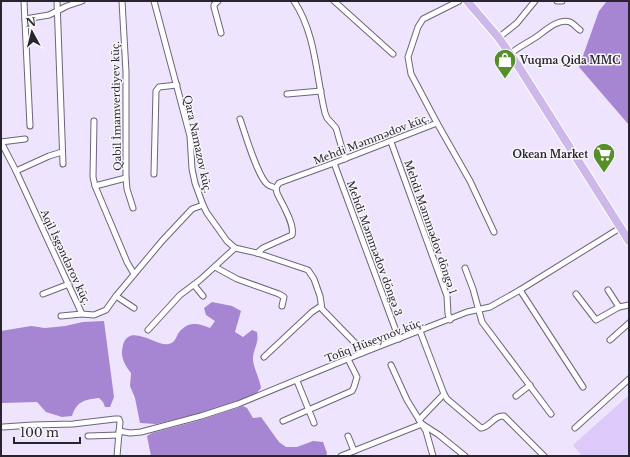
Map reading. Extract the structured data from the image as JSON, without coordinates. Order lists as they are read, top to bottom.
{
  "streets": {
    "street": [
      "Qabil İmamverdiyev küç.",
      "Mehdi Məmmədov küç.",
      "Qara Namazov küç.",
      "Mehdi Məmmədov döngə 1",
      "Mehdi Məmmədov döngə 3",
      "Aqil İsgəndərov küç.",
      "Tofiq Hüseynov küç."
    ]
  },
  "crossings": [
    ["Mehdi Məmmədov küç.", "Mehdi Məmmədov döngə 1"],
    ["Mehdi Məmmədov küç.", "Mehdi Məmmədov döngə 3"],
    ["Qara Namazov küç.", "Aqil İsgəndərov küç."],
    ["Mehdi Məmmədov döngə 1", "Tofiq Hüseynov küç."],
    ["Mehdi Məmmədov döngə 3", "Tofiq Hüseynov küç."]
  ],
  "places": {
    "shop": ["Vuqma Qida MMC"],
    "supermarket": ["Okean Market"]
  },
  "scale_bar": "100 m",
  "north": "top"
}
